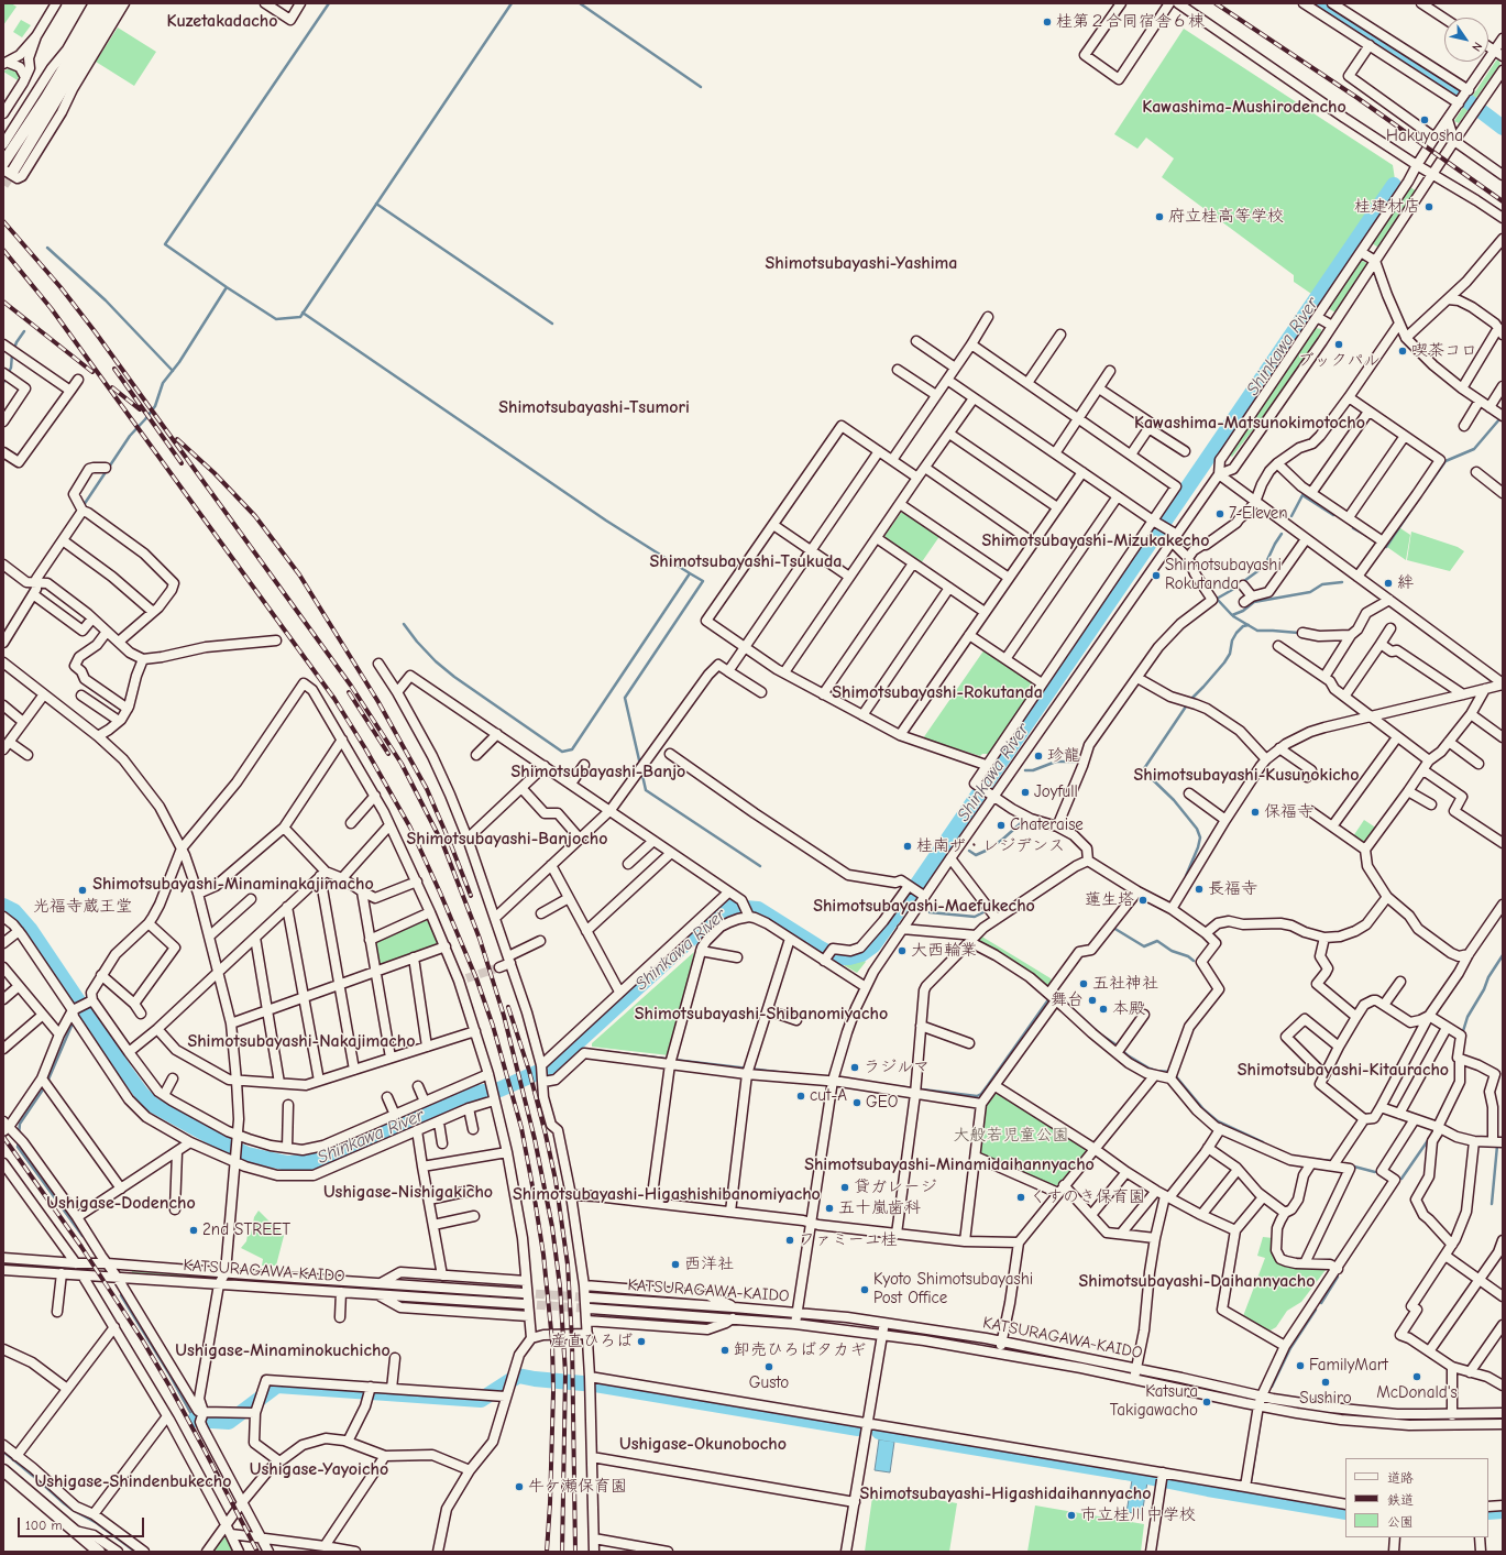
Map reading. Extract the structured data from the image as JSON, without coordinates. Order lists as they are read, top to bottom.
{
  "streets": {
    "street": ["KATSURAGAWA-KAIDO"]
  },
  "districts": [
    "Kuzetakadacho",
    "Kawashima-Mushirodencho",
    "Shimotsubayashi-Yashima",
    "Shimotsubayashi-Tsumori",
    "Kawashima-Matsunokimotocho",
    "Shimotsubayashi-Mizukakecho",
    "Shimotsubayashi-Tsukuda",
    "Shimotsubayashi-Rokutanda",
    "Shimotsubayashi-Banjo",
    "Shimotsubayashi-Kusunokicho",
    "Shimotsubayashi-Banjocho",
    "Shimotsubayashi-Minaminakajimacho",
    "Shimotsubayashi-Maefukecho",
    "Shimotsubayashi-Shibanomiyacho",
    "Shimotsubayashi-Nakajimacho",
    "Shimotsubayashi-Kitauracho",
    "Shimotsubayashi-Minamidaihannyacho",
    "Ushigase-Nishigakicho",
    "Shimotsubayashi-Higashishibanomiyacho",
    "Ushigase-Dodencho",
    "Shimotsubayashi-Daihannyacho",
    "Ushigase-Minaminokuchicho",
    "Ushigase-Okunobocho",
    "Ushigase-Yayoicho",
    "Ushigase-Shindenbukecho",
    "Shimotsubayashi-Higashidaihannyacho"
  ],
  "water": ["Shinkawa River"],
  "parks": ["大般若児童公園"],
  "places": [
    "桂第２合同宿舎６棟",
    "Hakuyosha",
    "桂建材店",
    "府立桂高等学校",
    "ブックパル",
    "喫茶コロ",
    "7-Eleven",
    "Shimotsubayashi Rokutanda",
    "絆",
    "珍龍",
    "Joyfull",
    "保福寺",
    "Chateraise",
    "桂南ザ・レジデンス",
    "長福寺",
    "光福寺蔵王堂",
    "蓮生塔",
    "大西輪業",
    "五社神社",
    "舞台",
    "本殿",
    "ラジルマ",
    "cut-A",
    "GEO",
    "貸ガレージ",
    "くすのき保育園",
    "五十嵐歯科",
    "2nd STREET",
    "ファミーユ桂",
    "西洋社",
    "Kyoto Shimotsubayashi Post Office",
    "産直ひろば",
    "卸売ひろばタカギ",
    "FamilyMart",
    "Gusto",
    "McDonald's",
    "Sushiro",
    "Katsura Takigawacho",
    "牛ケ瀬保育園",
    "市立桂川中学校"
  ],
  "legend": ["道路", "鉄道", "公園"],
  "scale_bar": "100 m",
  "north": "bottom right"
}
